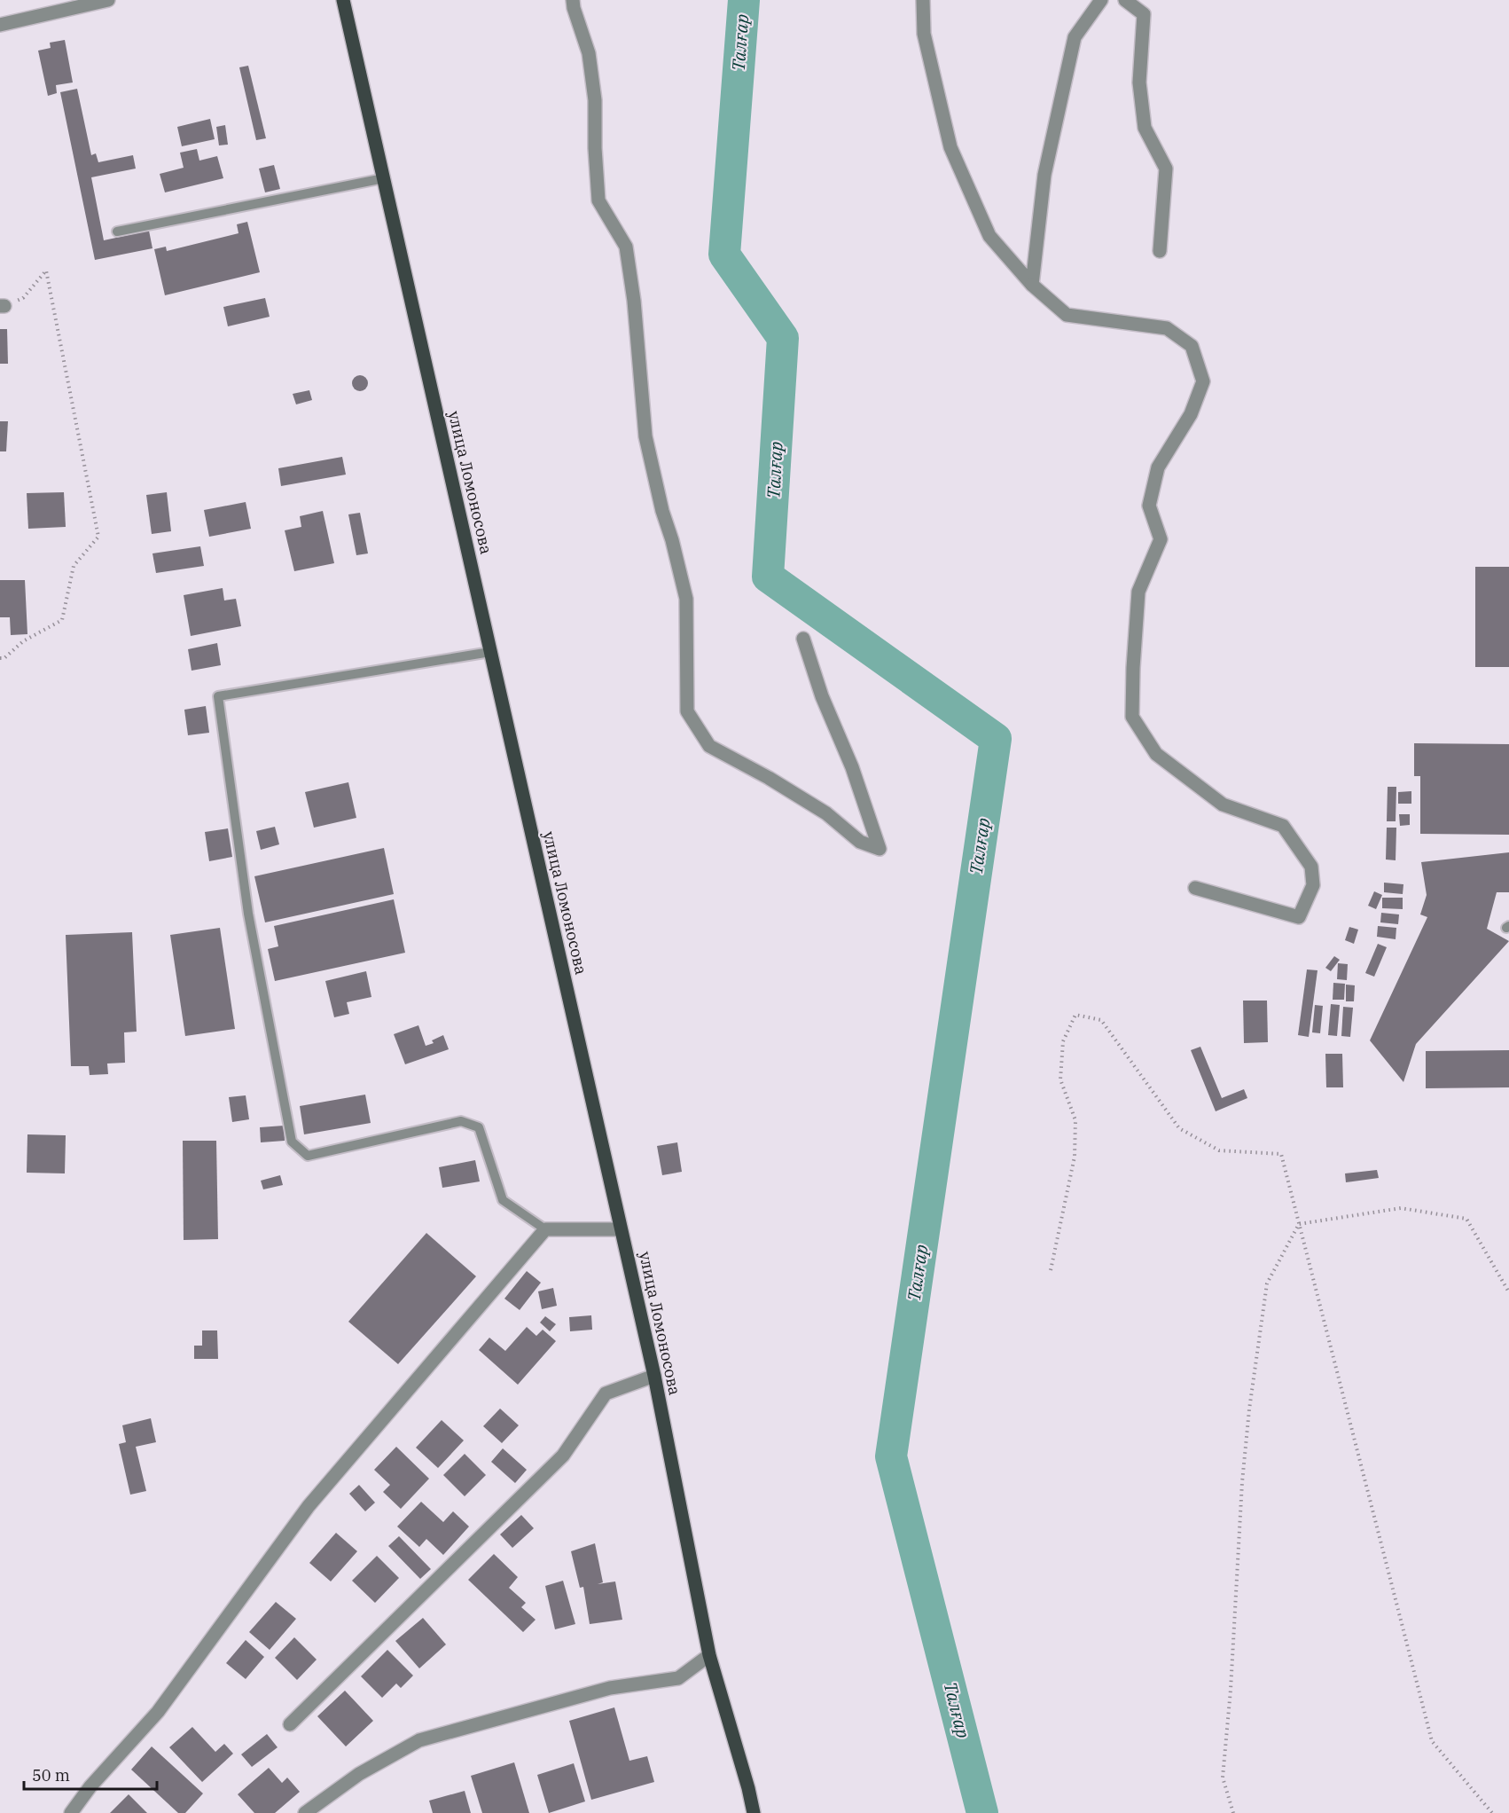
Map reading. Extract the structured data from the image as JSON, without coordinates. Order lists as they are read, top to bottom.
{
  "streets": {
    "main road": ["улица Ломоносова"]
  },
  "water": ["Талғар"],
  "scale_bar": "50 m"
}
